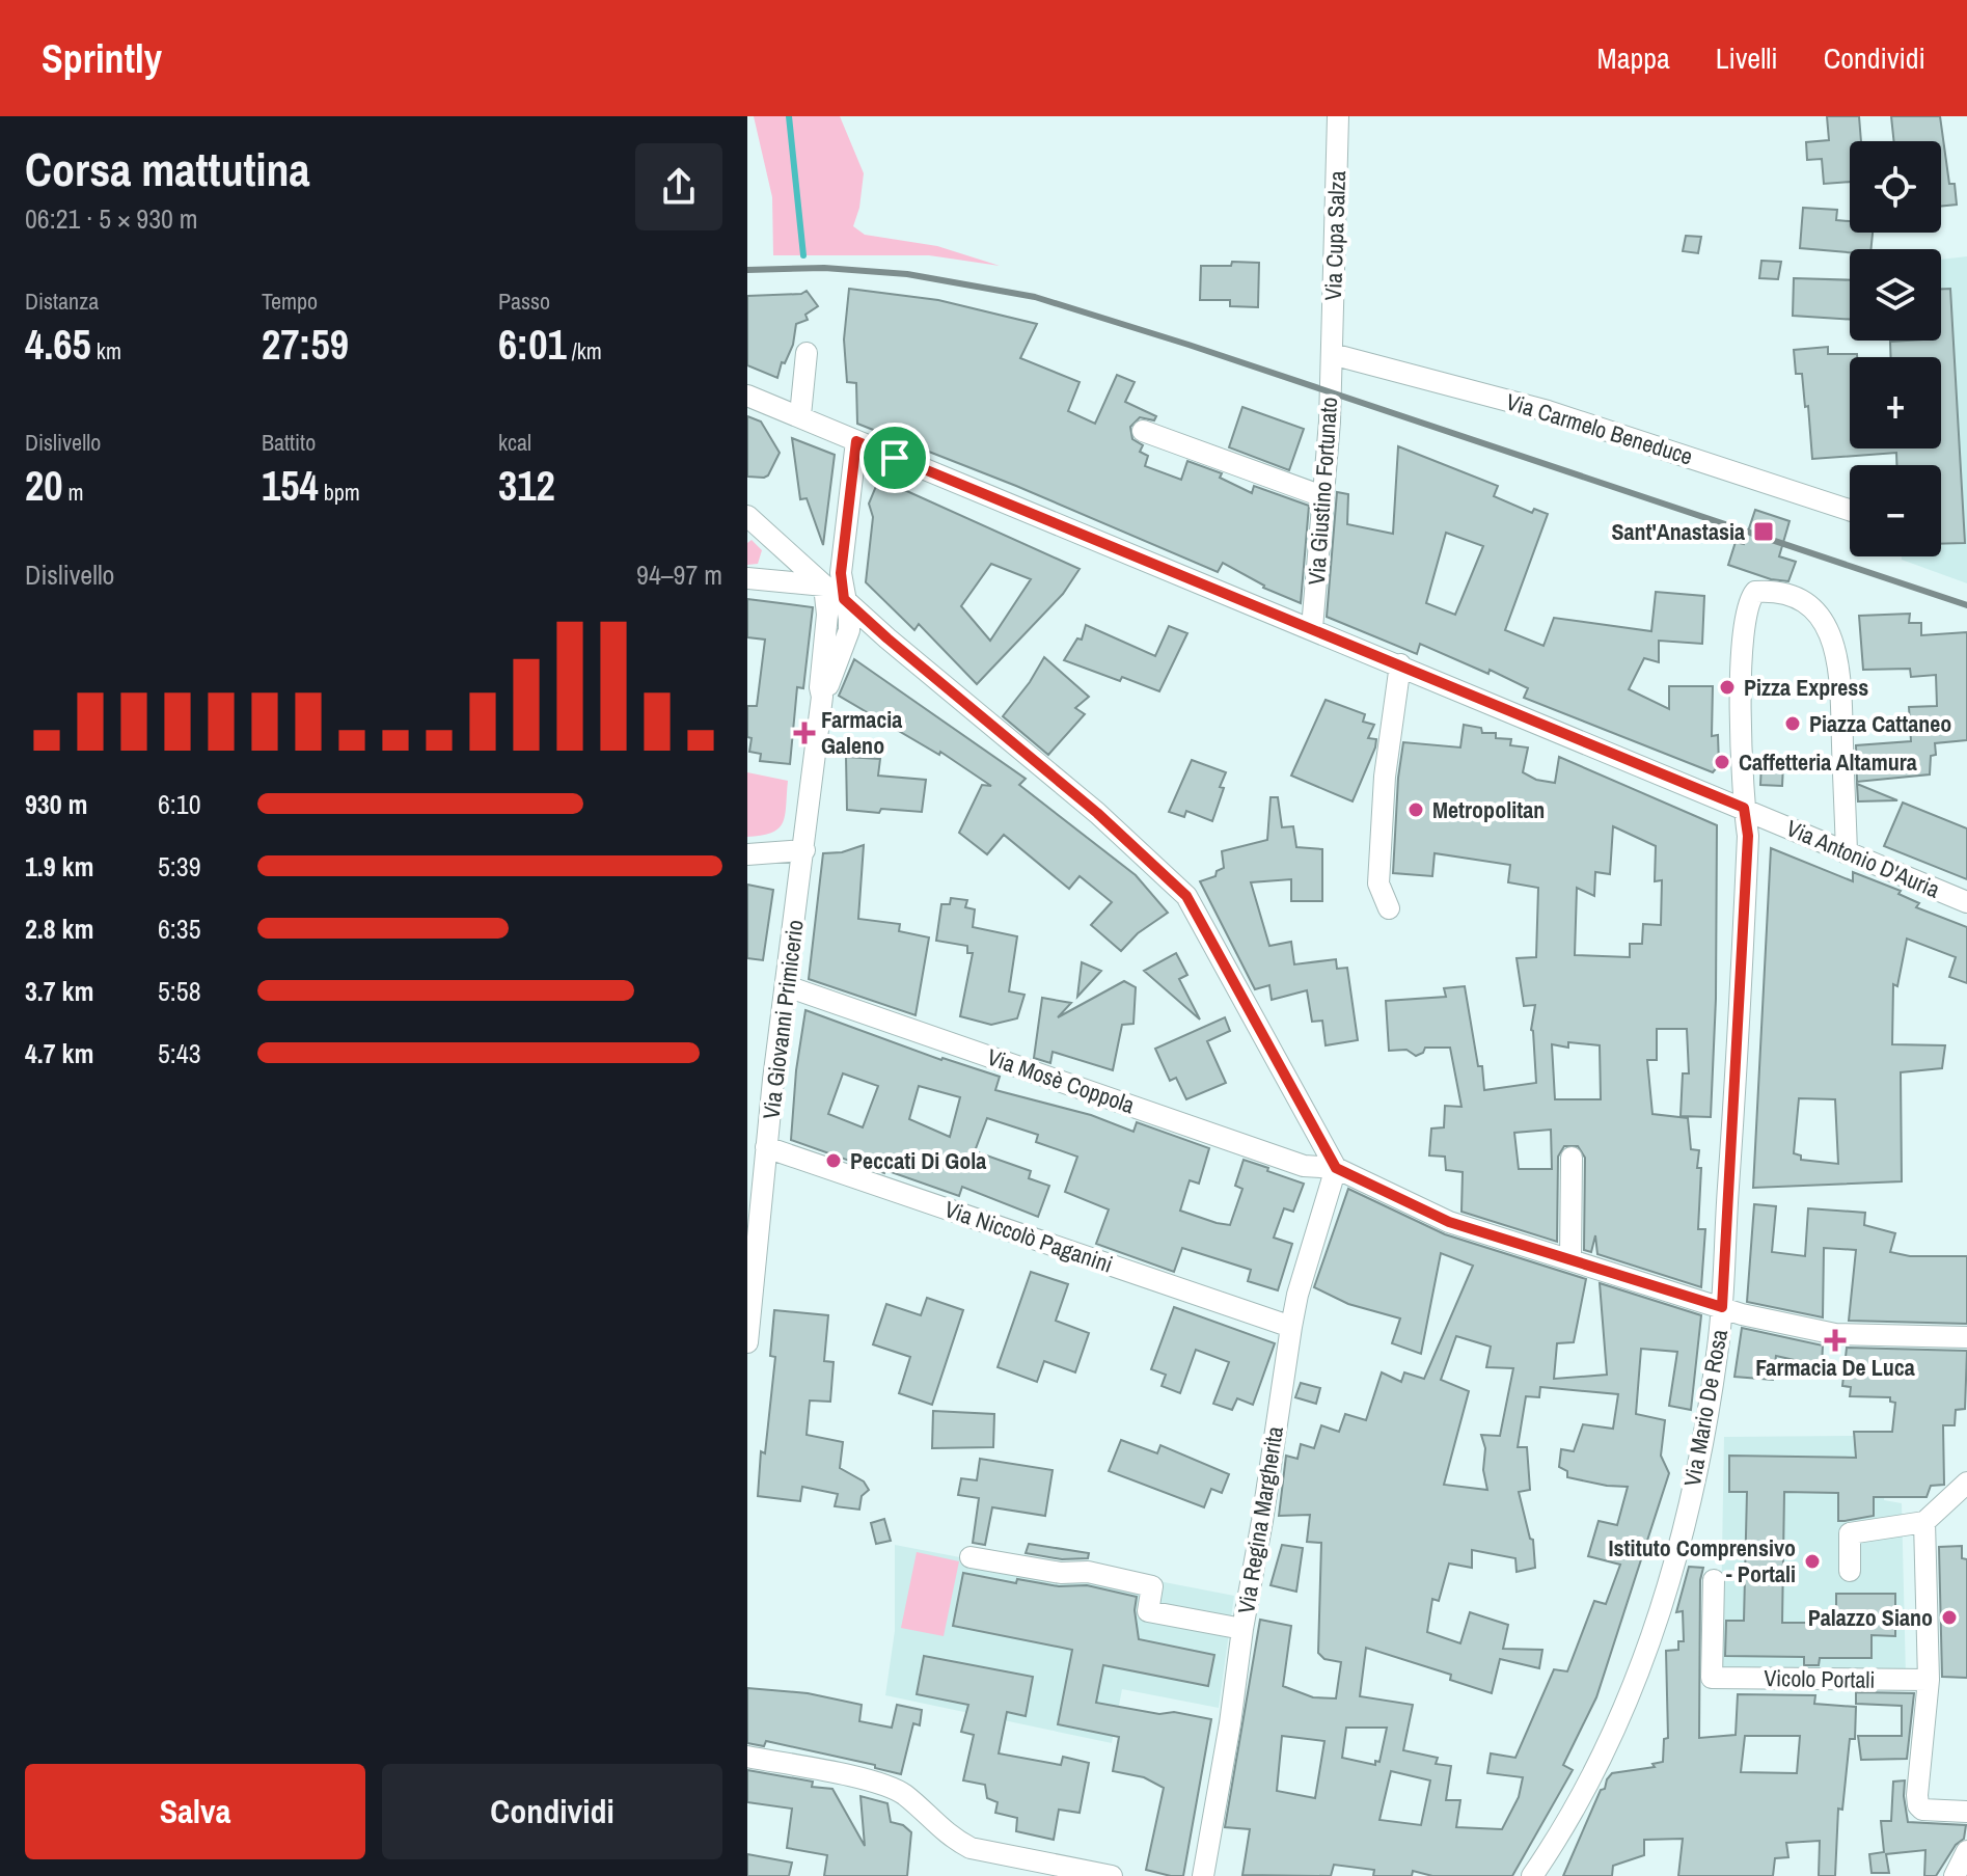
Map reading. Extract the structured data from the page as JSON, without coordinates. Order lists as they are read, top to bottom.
{
  "streets": {
    "street": [
      "Via Cupa Salza",
      "Via Carmelo Beneduce",
      "Via Giustino Fortunato",
      "Via Antonio D'Auria",
      "Via Giovanni Primicerio",
      "Via Mosè Coppola",
      "Via Niccolò Paganini",
      "Via Mario De Rosa",
      "Via Regina Margherita",
      "Vicolo Portali"
    ]
  },
  "crossings": [
    ["Via Cupa Salza", "Via Carmelo Beneduce"],
    ["Via Cupa Salza", "Via Giustino Fortunato"],
    ["Via Carmelo Beneduce", "Via Giustino Fortunato"],
    ["Via Giustino Fortunato", "Via Antonio D'Auria"],
    ["Via Antonio D'Auria", "Via Mario De Rosa"],
    ["Via Giovanni Primicerio", "Via Mosè Coppola"],
    ["Via Giovanni Primicerio", "Via Niccolò Paganini"],
    ["Via Mosè Coppola", "Via Mario De Rosa"],
    ["Via Mosè Coppola", "Via Regina Margherita"],
    ["Via Niccolò Paganini", "Via Regina Margherita"]
  ],
  "places": {
    "transit": ["Sant'Anastasia"],
    "other": [
      "Pizza Express",
      "Piazza Cattaneo",
      "Caffetteria Altamura",
      "Metropolitan",
      "Peccati Di Gola",
      "Istituto Comprensivo - Portali",
      "Palazzo Siano"
    ],
    "health": ["Farmacia Galeno", "Farmacia De Luca"]
  },
  "page": {
    "header": "Sprintly",
    "nav": ["Mappa", "Livelli", "Condividi"],
    "heading": ["Corsa mattutina", "06:21 · 5 × 930 m"],
    "map_buttons": ["+", "−"],
    "stats": [
      ["Distanza", "4.65 km"],
      ["Tempo", "27:59"],
      ["Passo", "6:01 /km"],
      ["Dislivello", "20 m"],
      ["Battito", "154 bpm"],
      ["kcal", "312"]
    ],
    "chart": ["Dislivello", "94–97 m"],
    "list": [
      {
        "name": "930 m",
        "note": "6:10"
      },
      {
        "name": "1.9 km",
        "note": "5:39"
      },
      {
        "name": "2.8 km",
        "note": "6:35"
      },
      {
        "name": "3.7 km",
        "note": "5:58"
      },
      {
        "name": "4.7 km",
        "note": "5:43"
      }
    ],
    "buttons": ["Salva", "Condividi"]
  }
}
